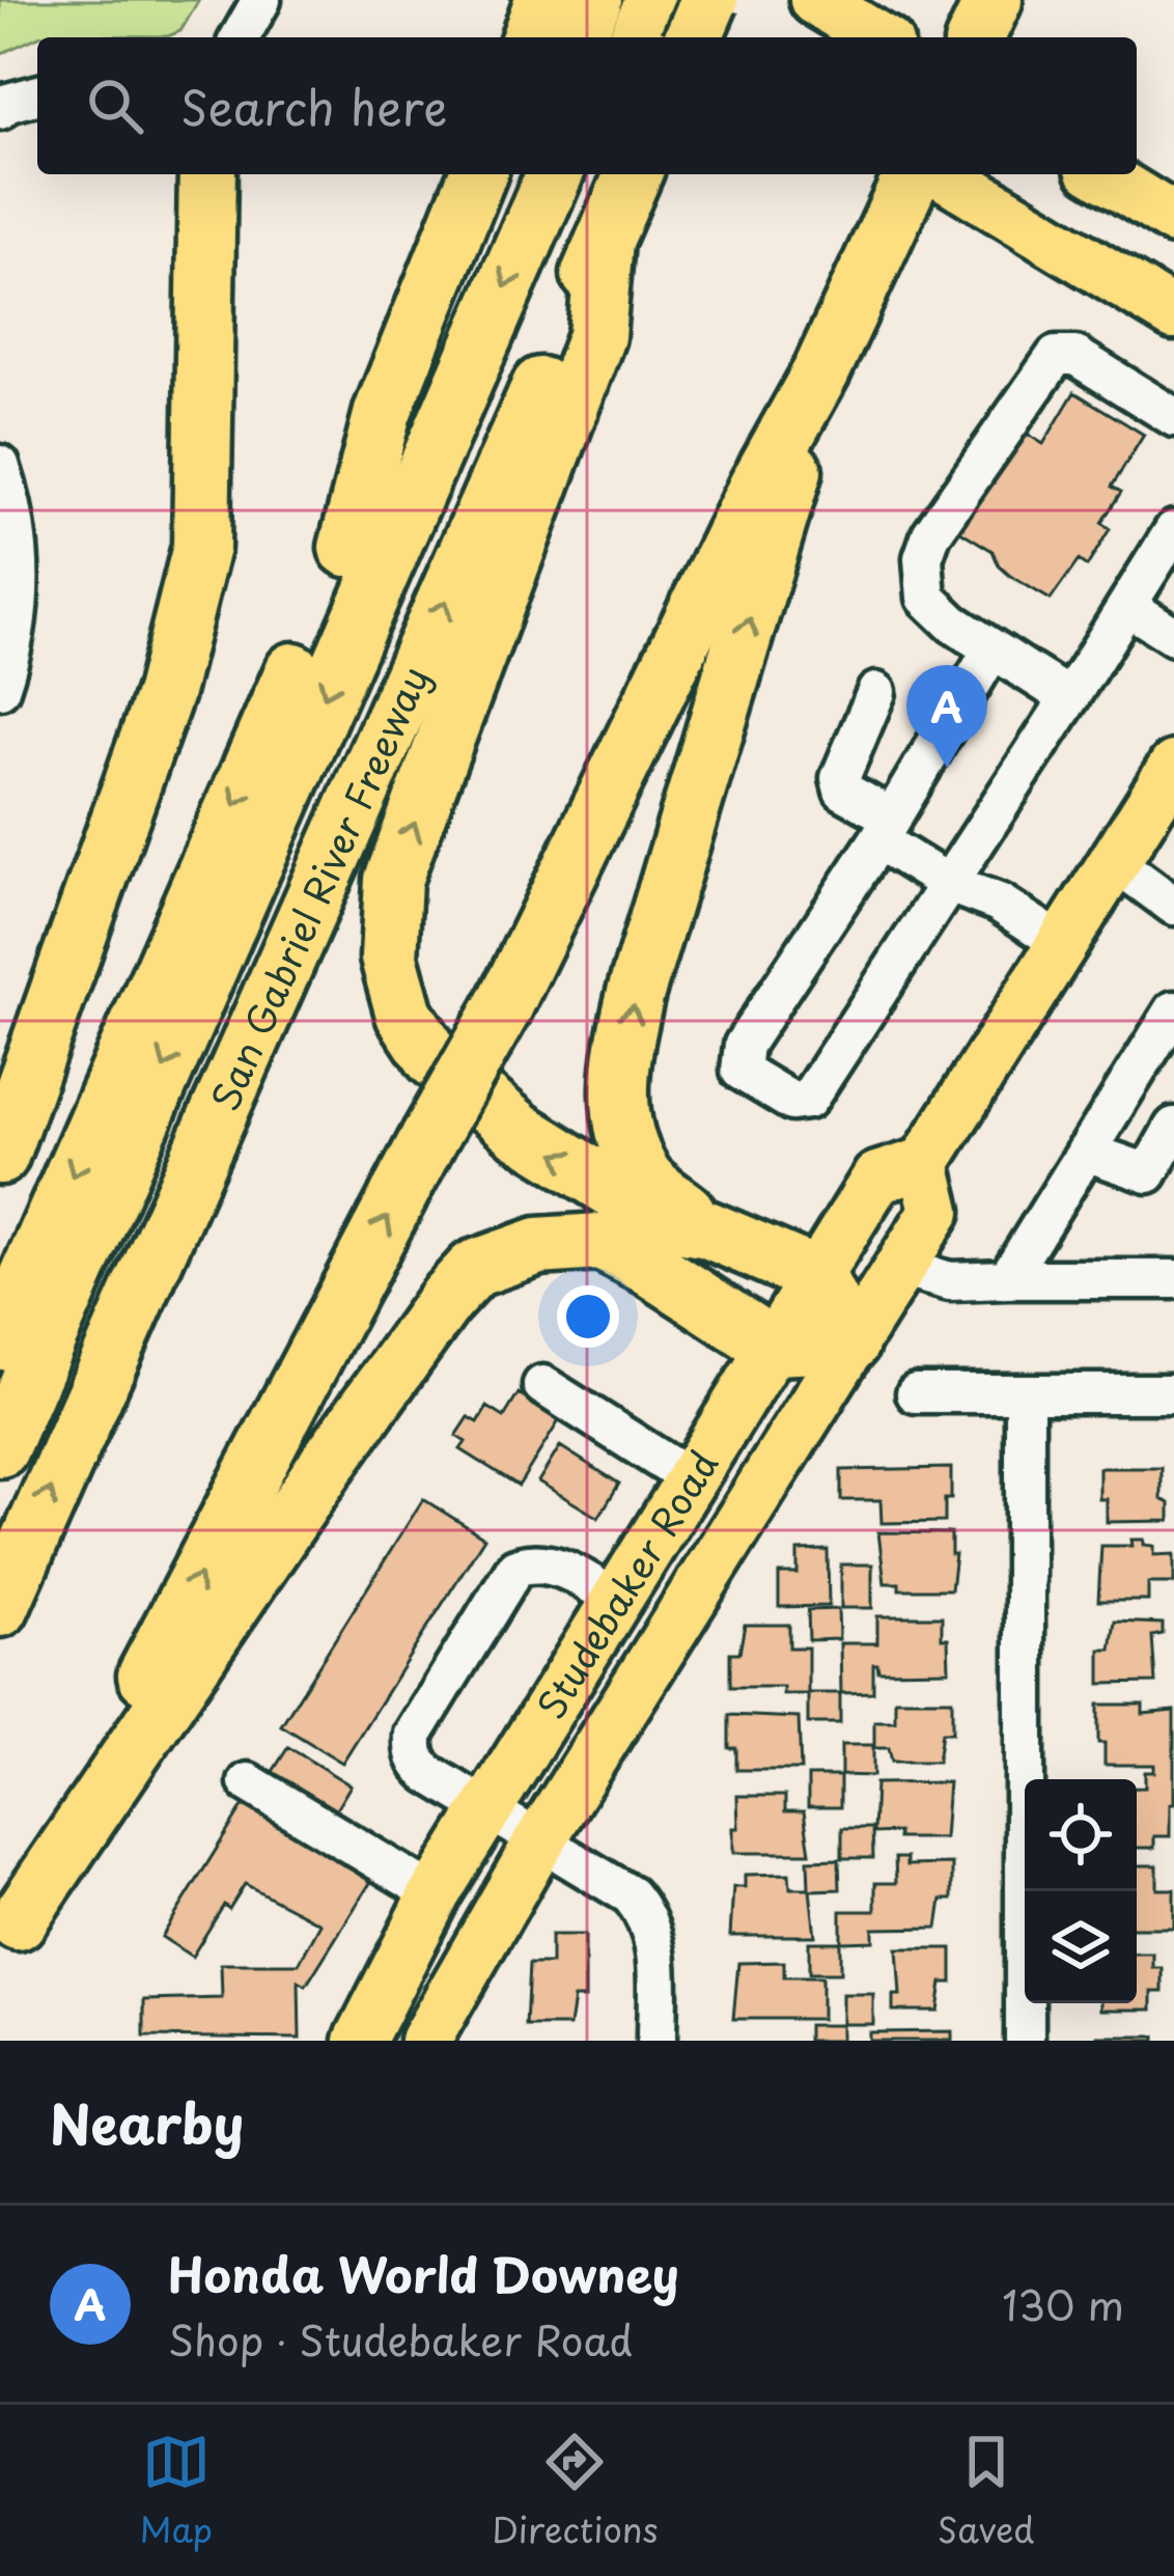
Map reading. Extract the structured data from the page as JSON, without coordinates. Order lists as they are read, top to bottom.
{
  "streets": {
    "highway": ["San Gabriel River Freeway"],
    "main road": ["Studebaker Road"]
  },
  "page": {
    "search": "Search here",
    "pins": "A",
    "heading": "Nearby",
    "list": [
      {
        "mark": "A",
        "name": "Honda World Downey",
        "note": "Shop · Studebaker Road",
        "value": "130 m"
      }
    ],
    "nav": ["Map", "Directions", "Saved"]
  }
}
